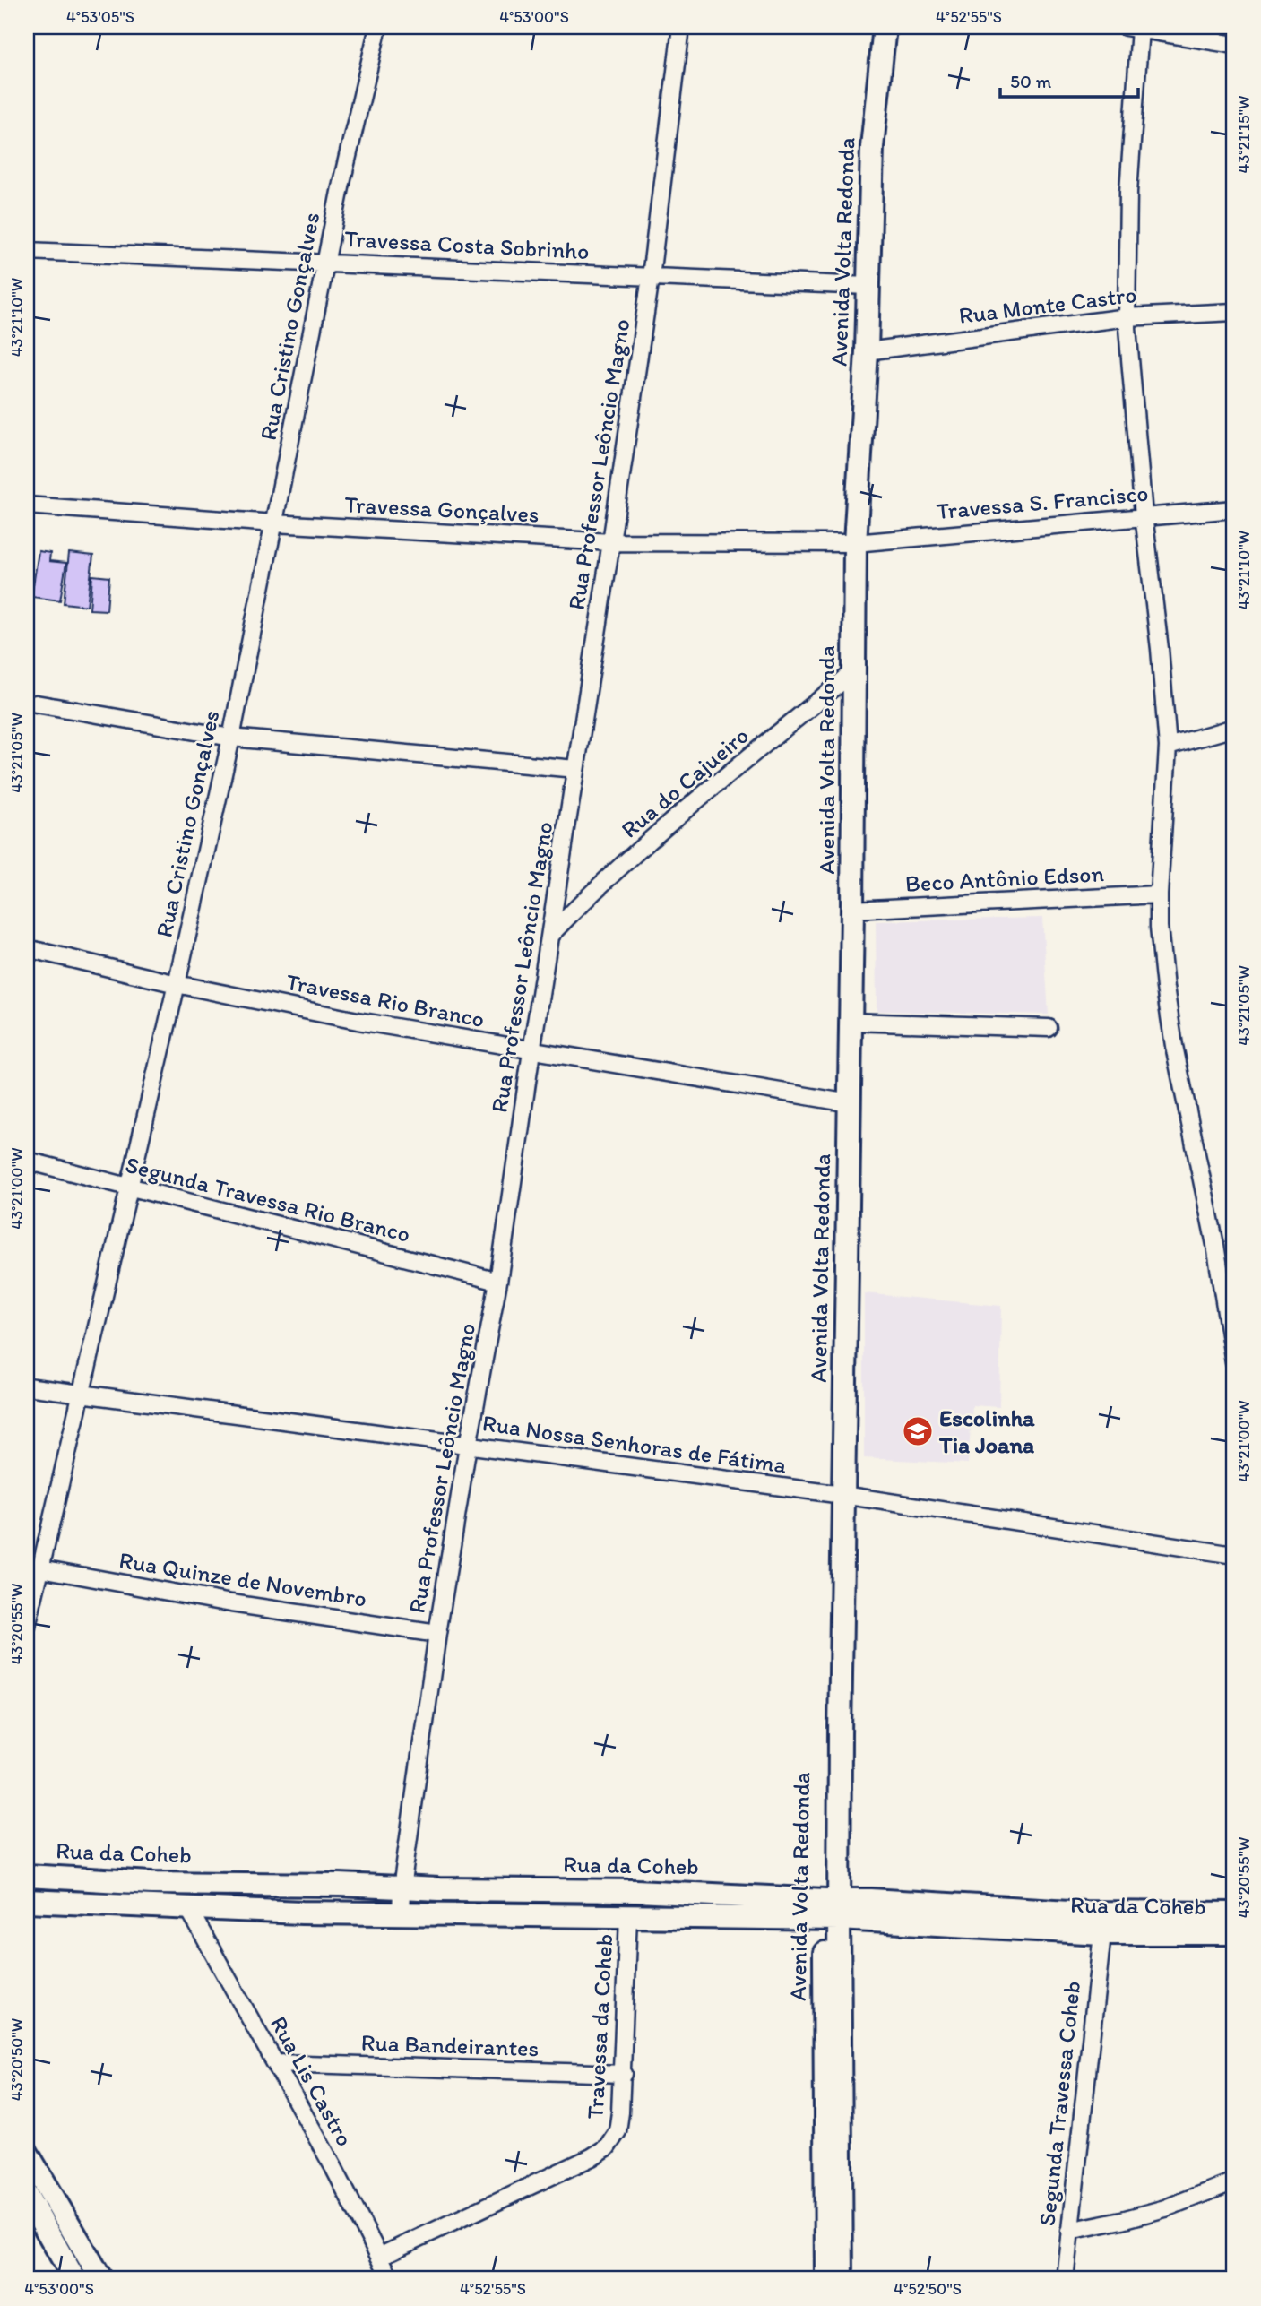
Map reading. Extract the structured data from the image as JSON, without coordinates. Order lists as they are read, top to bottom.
{
  "streets": {
    "street": [
      "Travessa Costa Sobrinho",
      "Avenida Volta Redonda",
      "Rua Monte Castro",
      "Rua Cristino Gonçalves",
      "Rua Professor Leôncio Magno",
      "Travessa S. Francisco",
      "Travessa Gonçalves",
      "Rua do Cajueiro",
      "Beco Antônio Edson",
      "Travessa Rio Branco",
      "Segunda Travessa Rio Branco",
      "Rua Nossa Senhoras de Fátima",
      "Rua Quinze de Novembro",
      "Rua da Coheb",
      "Travessa da Coheb",
      "Rua Bandeirantes",
      "Rua Lis Castro",
      "Segunda Travessa Coheb"
    ]
  },
  "crossings": [
    ["Travessa Costa Sobrinho", "Avenida Volta Redonda"],
    ["Travessa Costa Sobrinho", "Rua Cristino Gonçalves"],
    ["Travessa Costa Sobrinho", "Rua Professor Leôncio Magno"],
    ["Avenida Volta Redonda", "Rua Monte Castro"],
    ["Avenida Volta Redonda", "Travessa S. Francisco"],
    ["Avenida Volta Redonda", "Travessa Gonçalves"],
    ["Avenida Volta Redonda", "Rua do Cajueiro"],
    ["Avenida Volta Redonda", "Beco Antônio Edson"],
    ["Avenida Volta Redonda", "Travessa Rio Branco"],
    ["Avenida Volta Redonda", "Rua Nossa Senhoras de Fátima"],
    ["Avenida Volta Redonda", "Rua da Coheb"],
    ["Rua Cristino Gonçalves", "Travessa Gonçalves"],
    ["Rua Cristino Gonçalves", "Travessa Rio Branco"],
    ["Rua Cristino Gonçalves", "Segunda Travessa Rio Branco"],
    ["Rua Cristino Gonçalves", "Rua Nossa Senhoras de Fátima"],
    ["Rua Cristino Gonçalves", "Rua Quinze de Novembro"],
    ["Rua Professor Leôncio Magno", "Travessa Gonçalves"],
    ["Rua Professor Leôncio Magno", "Rua do Cajueiro"],
    ["Rua Professor Leôncio Magno", "Travessa Rio Branco"],
    ["Rua Professor Leôncio Magno", "Segunda Travessa Rio Branco"],
    ["Rua Professor Leôncio Magno", "Rua Nossa Senhoras de Fátima"],
    ["Rua Professor Leôncio Magno", "Rua Quinze de Novembro"],
    ["Rua Professor Leôncio Magno", "Rua da Coheb"],
    ["Travessa S. Francisco", "Travessa Gonçalves"],
    ["Rua da Coheb", "Travessa da Coheb"],
    ["Rua da Coheb", "Rua Lis Castro"],
    ["Rua da Coheb", "Segunda Travessa Coheb"],
    ["Travessa da Coheb", "Rua Bandeirantes"],
    ["Travessa da Coheb", "Rua Lis Castro"],
    ["Rua Bandeirantes", "Rua Lis Castro"]
  ],
  "places": {
    "school or university": ["Escolinha Tia Joana"]
  },
  "scale_bar": "50 m",
  "coordinates": [
    "4°53'05\"S",
    "4°53'00\"S",
    "4°52'55\"S",
    "43°21'15\"W",
    "43°21'10\"W",
    "43°21'05\"W",
    "43°21'00\"W",
    "43°20'55\"W",
    "43°20'50\"W",
    "4°52'50\"S"
  ]
}
